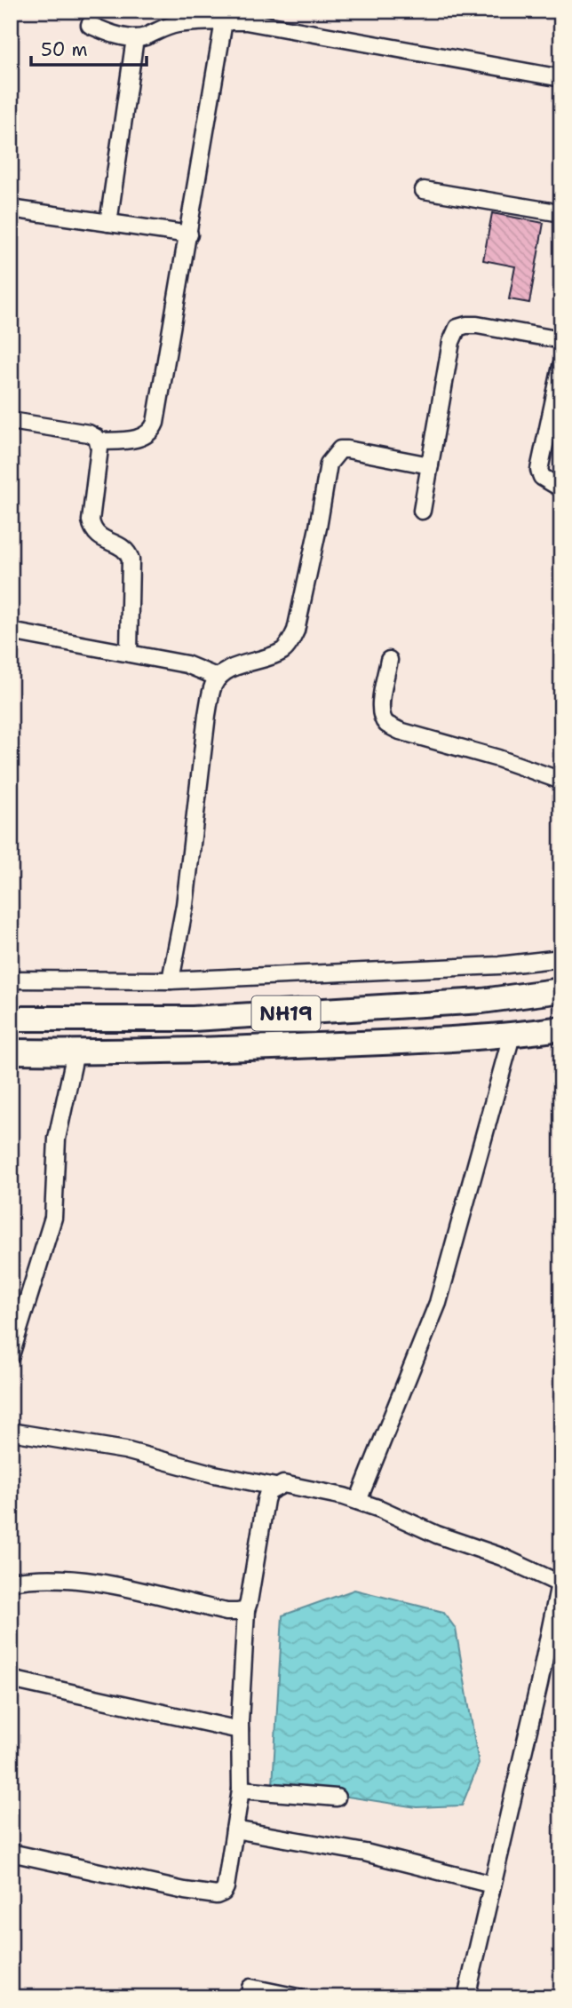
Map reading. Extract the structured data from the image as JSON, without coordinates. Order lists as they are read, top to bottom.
{
  "streets": {
    "highway": ["NH19"]
  },
  "scale_bar": "50 m"
}
